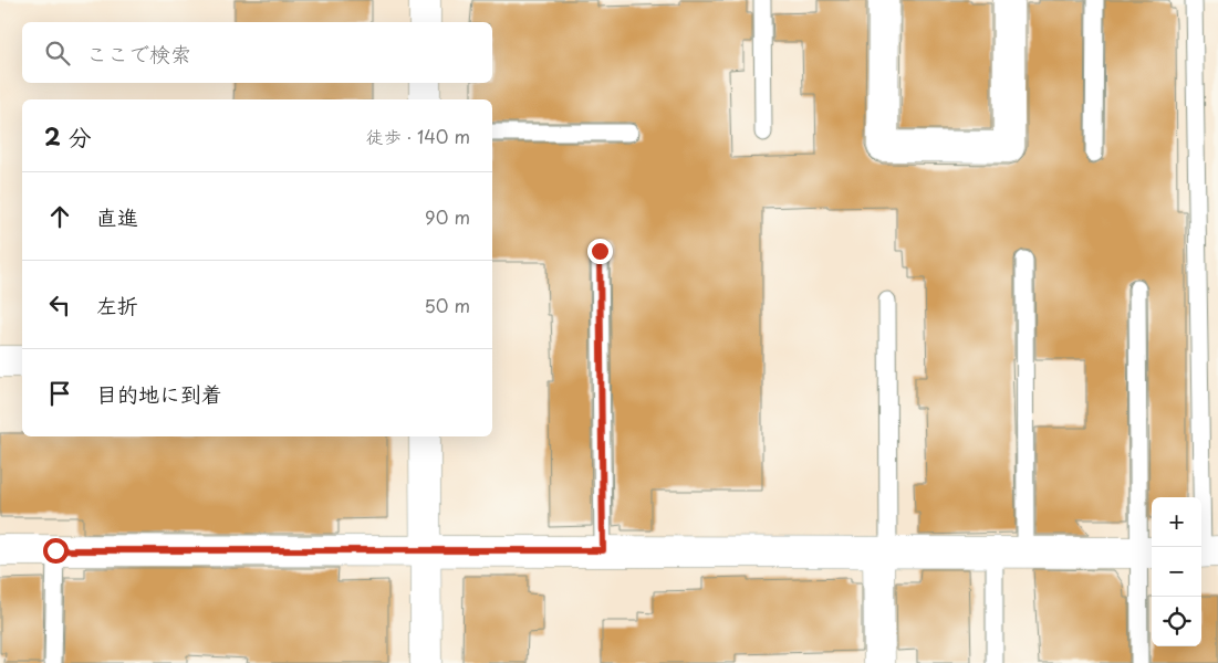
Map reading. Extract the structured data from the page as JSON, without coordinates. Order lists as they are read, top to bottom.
{
  "page": {
    "search": "ここで検索",
    "heading": ["2 分", "徒歩 · 140 m"],
    "list": [
      ["直進", "90 m"],
      ["左折", "50 m"],
      "目的地に到着"
    ],
    "map_buttons": ["+", "−"]
  }
}
